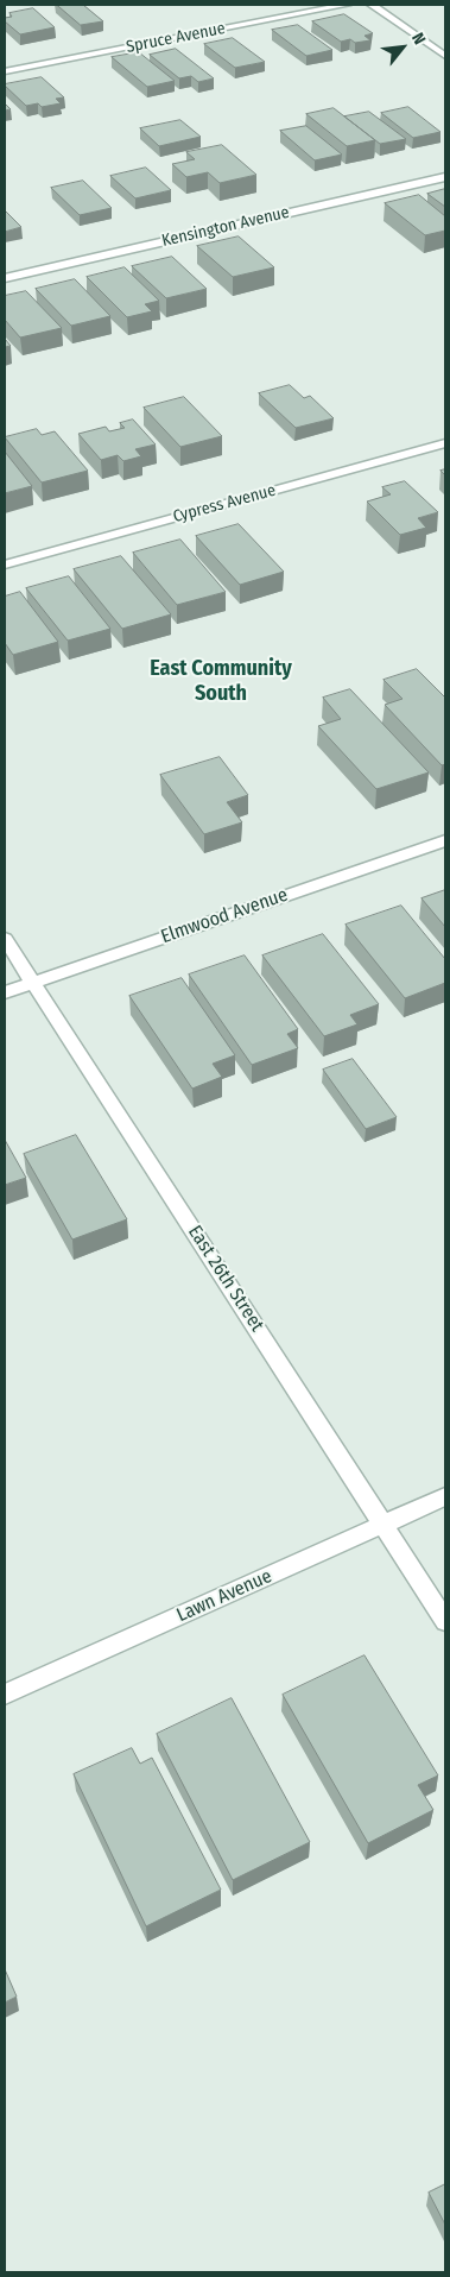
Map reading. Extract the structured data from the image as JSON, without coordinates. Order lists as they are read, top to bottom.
{
  "streets": {
    "street": [
      "Spruce Avenue",
      "Kensington Avenue",
      "Cypress Avenue",
      "Elmwood Avenue",
      "East 26th Street",
      "Lawn Avenue"
    ]
  },
  "crossings": [
    ["Elmwood Avenue", "East 26th Street"],
    ["East 26th Street", "Lawn Avenue"]
  ],
  "districts": ["East Community South"],
  "north": "top right"
}
